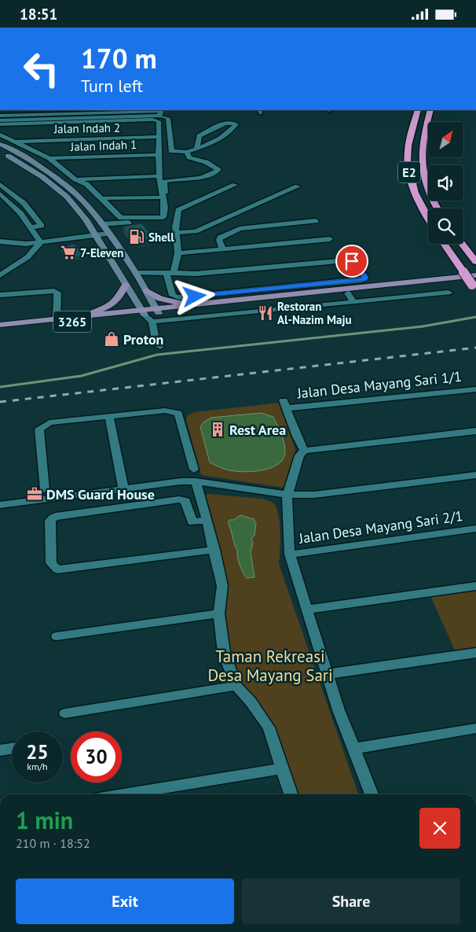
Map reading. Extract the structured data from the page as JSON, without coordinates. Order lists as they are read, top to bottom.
{
  "streets": {
    "highway": ["E2"],
    "main road": ["3265"],
    "street": [
      "Jalan Indah 2",
      "Jalan Indah 1",
      "Jalan Desa Mayang Sari 1/1",
      "Jalan Desa Mayang Sari 2/1"
    ]
  },
  "parks": ["Taman Rekreasi Desa Mayang Sari"],
  "places": {
    "fuel station": ["Shell"],
    "supermarket": ["7-Eleven"],
    "restaurant": ["Restoran Al-Nazim Maju"],
    "shop": ["Proton"],
    "building": ["Rest Area"],
    "office": ["DMS Guard House"]
  },
  "north": "top right",
  "page": {
    "status": "18:51",
    "turn": ["170 m", "Turn left"],
    "speed": "25 km/h",
    "limit": "30",
    "heading": ["1 min", "210 m · 18:52"],
    "buttons": ["Exit", "Share"]
  }
}
